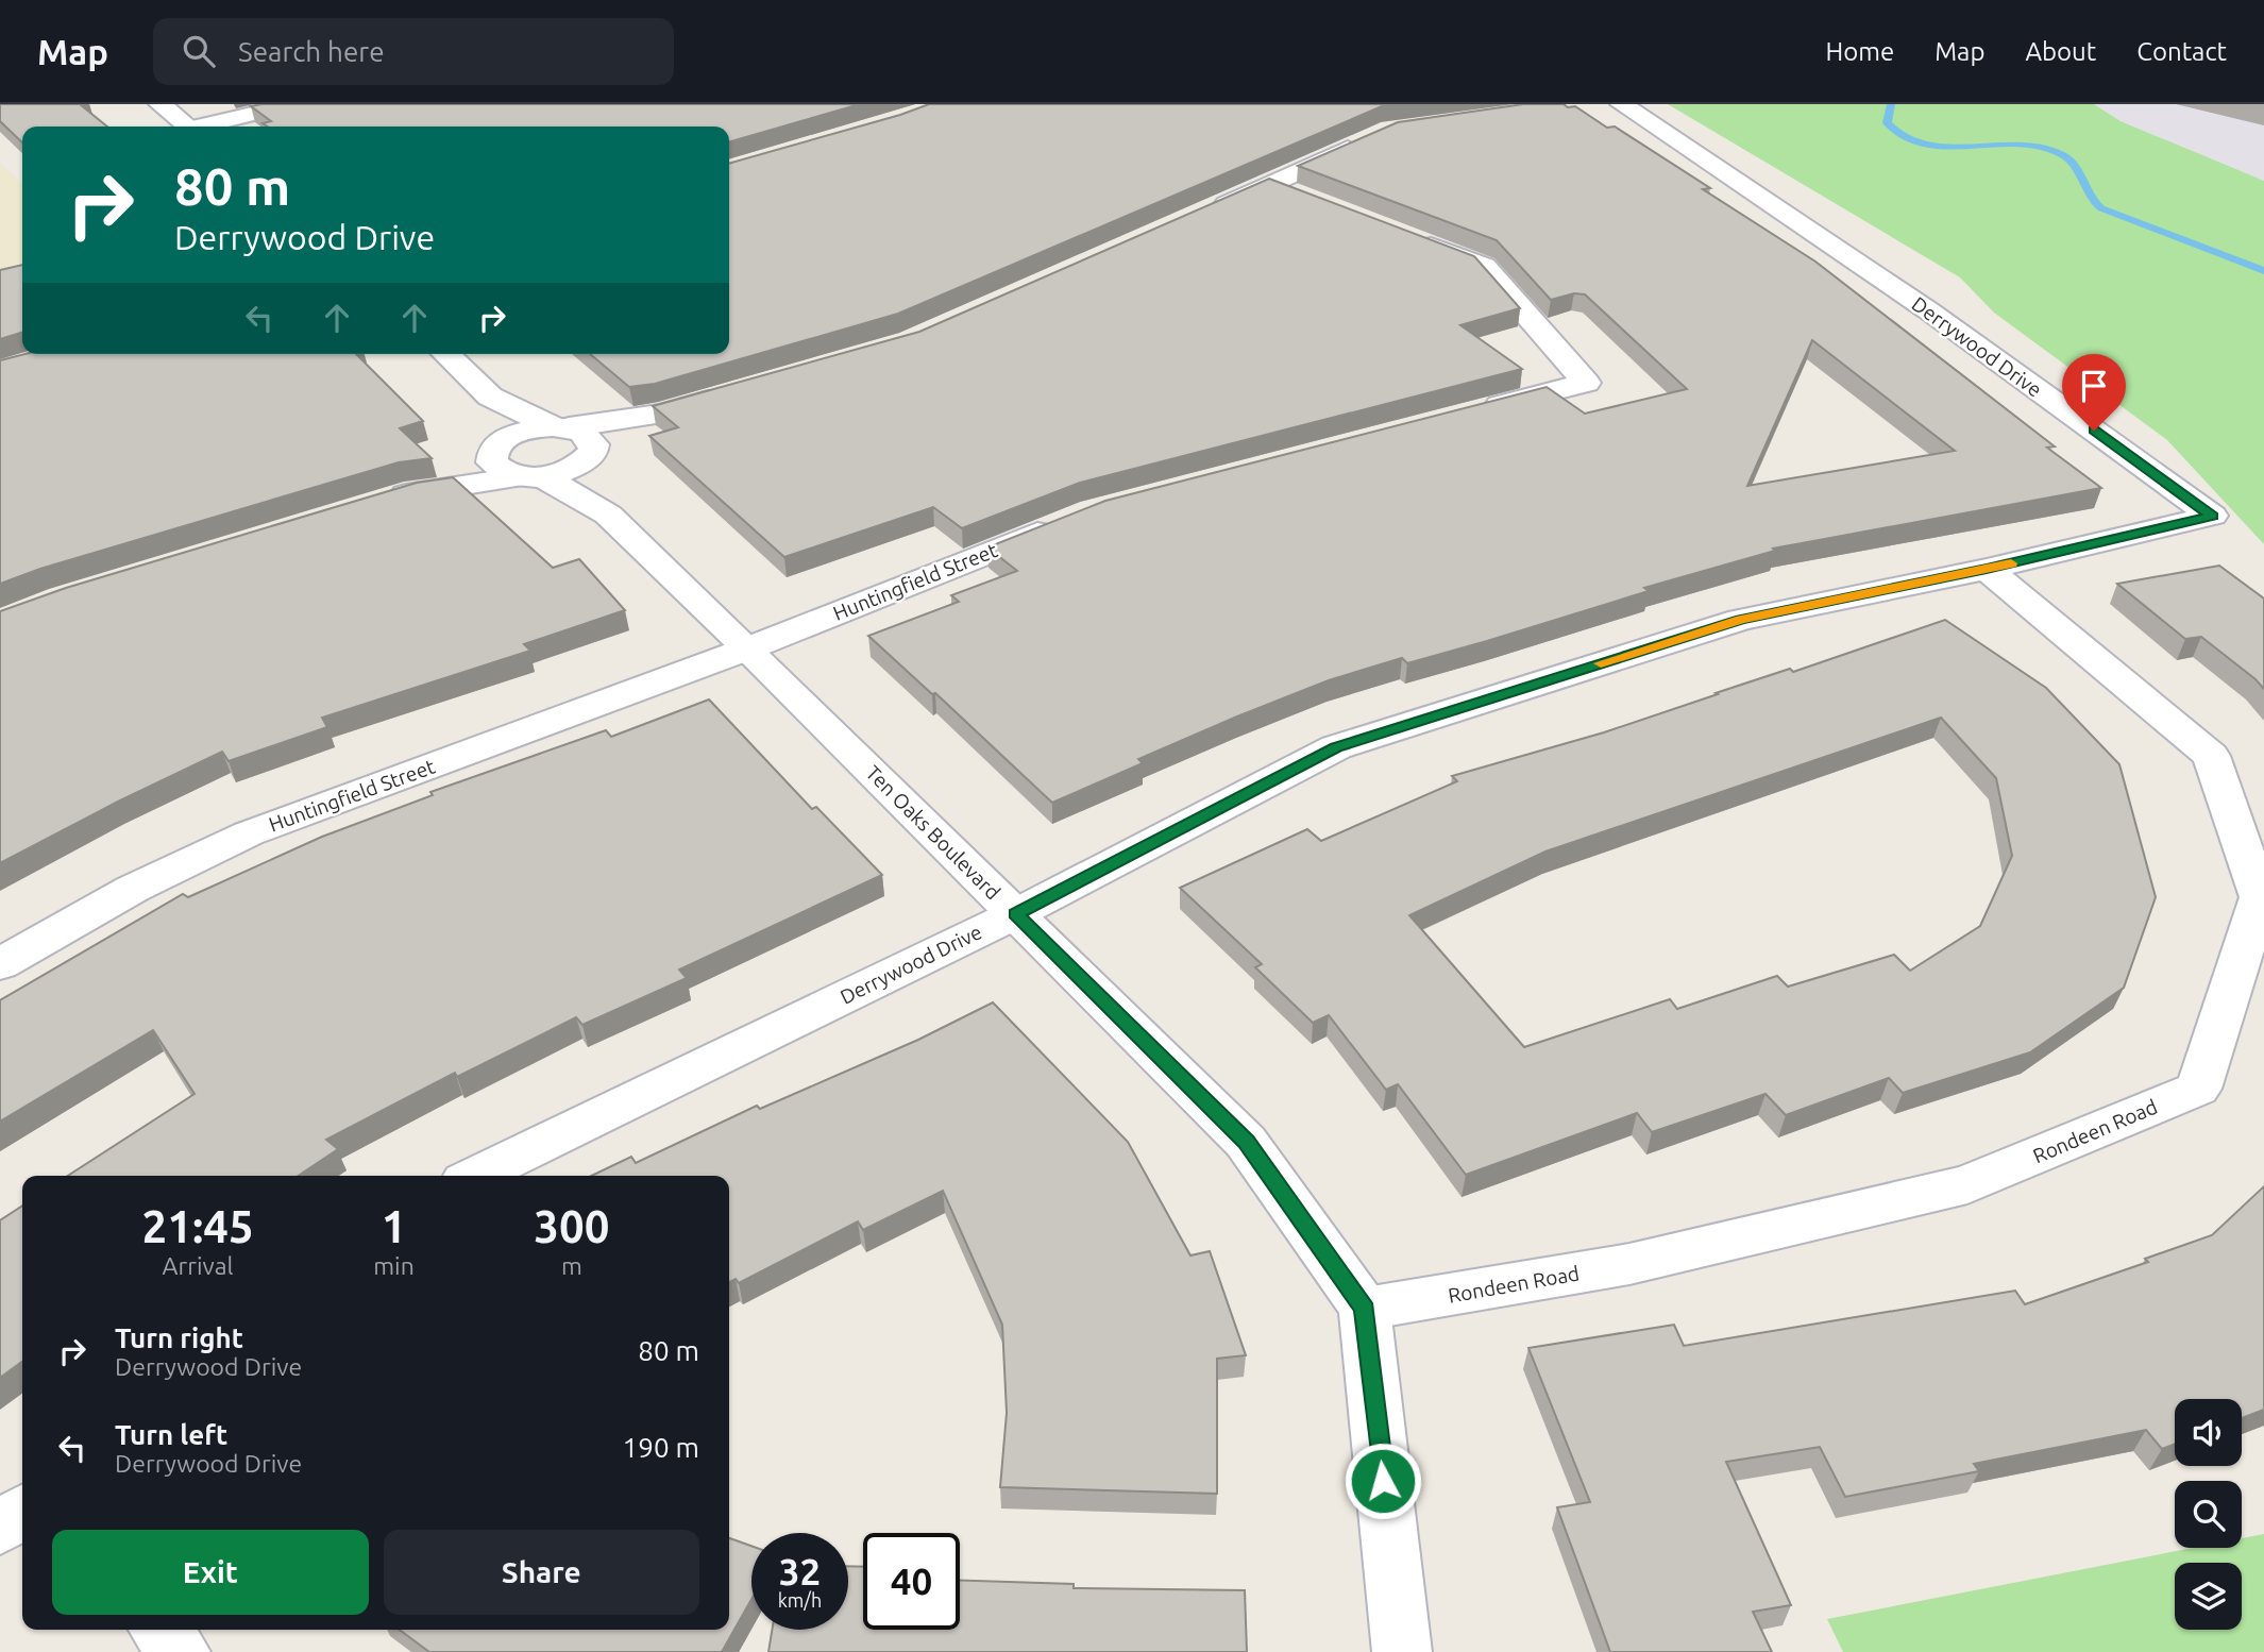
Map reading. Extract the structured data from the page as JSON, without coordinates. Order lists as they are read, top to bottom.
{
  "streets": {
    "street": [
      "Derrywood Drive",
      "Huntingfield Street",
      "Ten Oaks Boulevard",
      "Rondeen Road"
    ]
  },
  "crossings": [
    ["Derrywood Drive", "Ten Oaks Boulevard"],
    ["Derrywood Drive", "Rondeen Road"],
    ["Huntingfield Street", "Ten Oaks Boulevard"],
    ["Ten Oaks Boulevard", "Rondeen Road"]
  ],
  "page": {
    "header": "Map",
    "search": "Search here",
    "nav": [
      "Home",
      "Map",
      "About",
      "Contact"
    ],
    "turn": ["80 m", "Derrywood Drive"],
    "eta": [
      "21:45",
      "Arrival",
      "1",
      "min",
      "300",
      "m"
    ],
    "list": [
      {
        "name": "Turn right",
        "note": "Derrywood Drive",
        "value": "80 m"
      },
      {
        "name": "Turn left",
        "note": "Derrywood Drive",
        "value": "190 m"
      }
    ],
    "buttons": ["Exit", "Share"],
    "speed": "32 km/h",
    "limit": "40"
  }
}
